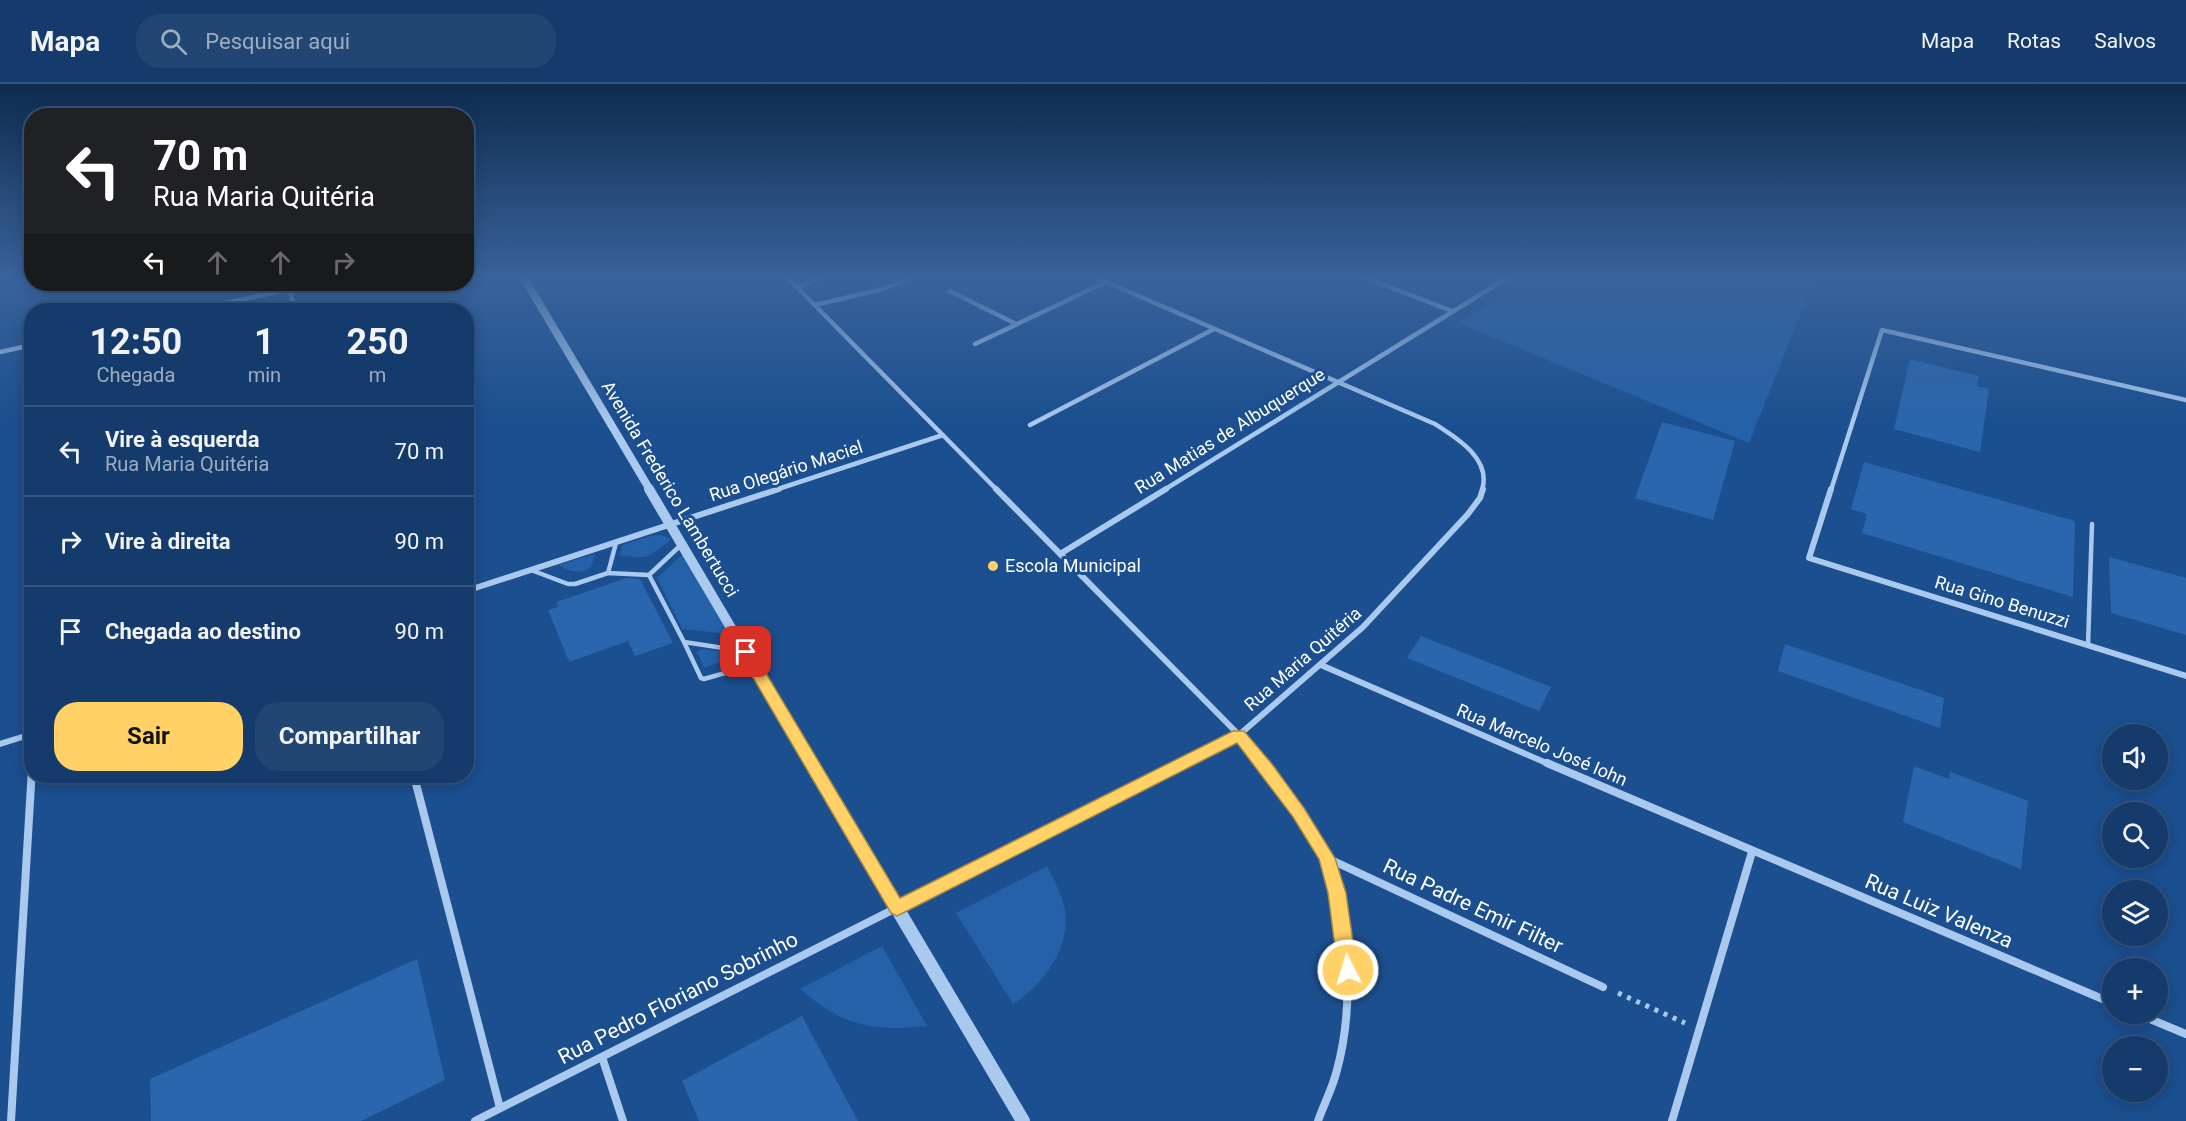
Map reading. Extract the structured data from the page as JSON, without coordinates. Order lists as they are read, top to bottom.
{
  "streets": {
    "street": [
      "Rua Matias de Albuquerque",
      "Rua Olegário Maciel",
      "Avenida Frederico Lambertucci",
      "Rua Gino Benuzzi",
      "Rua Maria Quitéria",
      "Rua Marcelo José Iohn",
      "Rua Padre Emir Filter",
      "Rua Luiz Valenza",
      "Rua Pedro Floriano Sobrinho"
    ]
  },
  "crossings": [
    ["Rua Matias de Albuquerque", "Rua Maria Quitéria"],
    ["Rua Olegário Maciel", "Avenida Frederico Lambertucci"],
    ["Avenida Frederico Lambertucci", "Rua Maria Quitéria"],
    ["Avenida Frederico Lambertucci", "Rua Pedro Floriano Sobrinho"],
    ["Rua Maria Quitéria", "Rua Marcelo José Iohn"],
    ["Rua Maria Quitéria", "Rua Pedro Floriano Sobrinho"],
    ["Rua Marcelo José Iohn", "Rua Luiz Valenza"]
  ],
  "places": ["Escola Municipal"],
  "page": {
    "header": "Mapa",
    "search": "Pesquisar aqui",
    "nav": ["Mapa", "Rotas", "Salvos"],
    "turn": ["70 m", "Rua Maria Quitéria"],
    "eta": [
      "12:50",
      "Chegada",
      "1",
      "min",
      "250",
      "m"
    ],
    "list": [
      {
        "name": "Vire à esquerda",
        "note": "Rua Maria Quitéria",
        "value": "70 m"
      },
      {
        "name": "Vire à direita",
        "value": "90 m"
      },
      {
        "name": "Chegada ao destino",
        "value": "90 m"
      }
    ],
    "buttons": ["Sair", "Compartilhar"],
    "map_buttons": ["+", "−"]
  }
}
